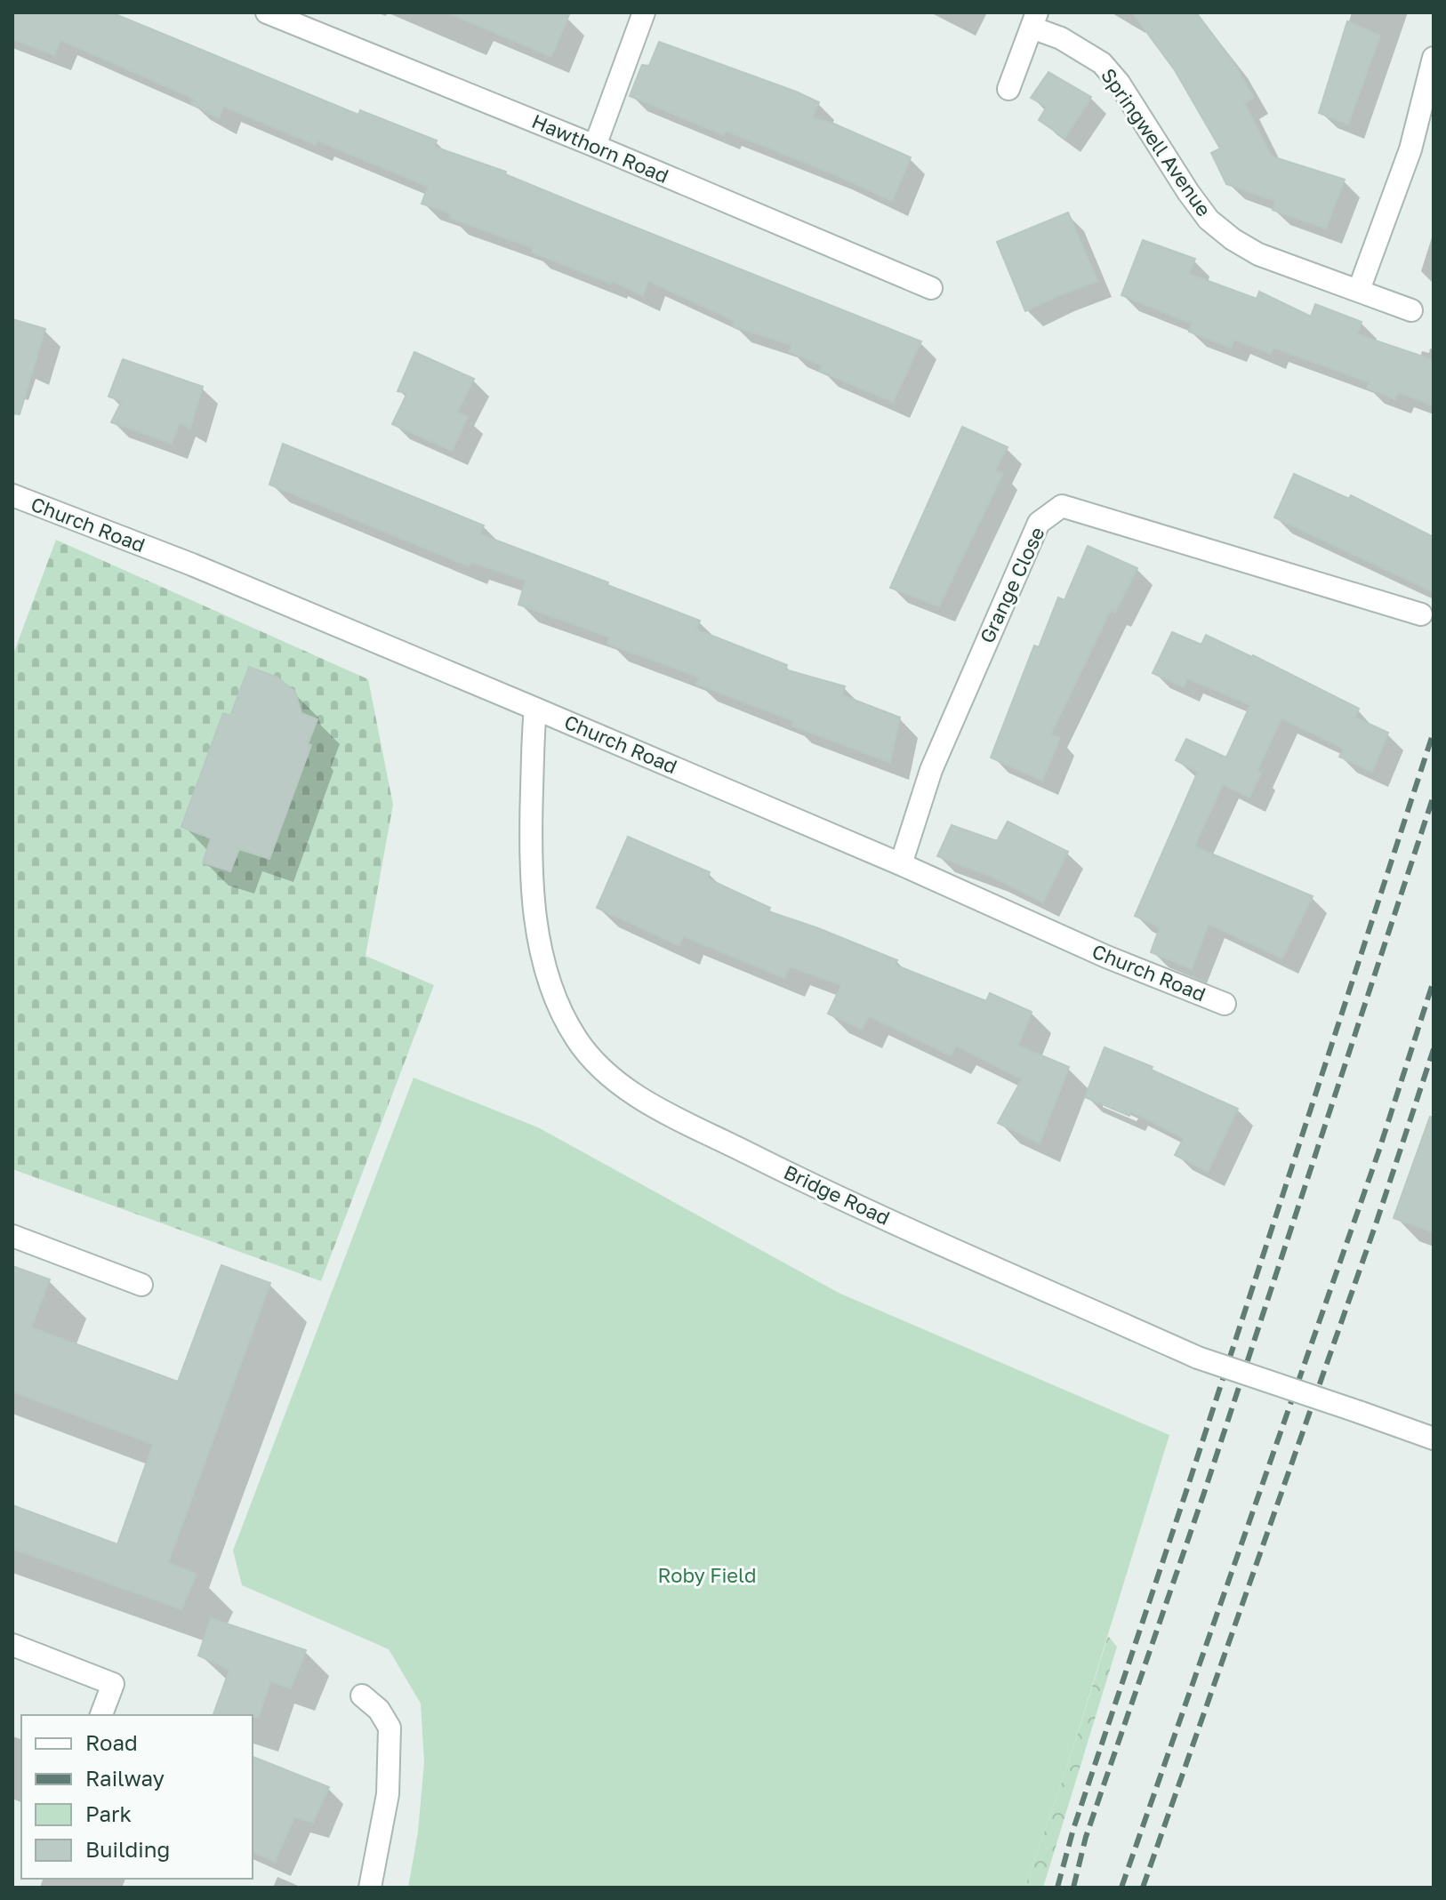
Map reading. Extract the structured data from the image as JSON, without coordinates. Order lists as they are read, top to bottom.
{
  "streets": {
    "street": [
      "Springwell Avenue",
      "Hawthorn Road",
      "Church Road",
      "Grange Close",
      "Bridge Road"
    ]
  },
  "crossings": [
    ["Church Road", "Grange Close"],
    ["Church Road", "Bridge Road"]
  ],
  "parks": ["Roby Field"],
  "legend": [
    "Road",
    "Railway",
    "Park",
    "Building"
  ]
}
